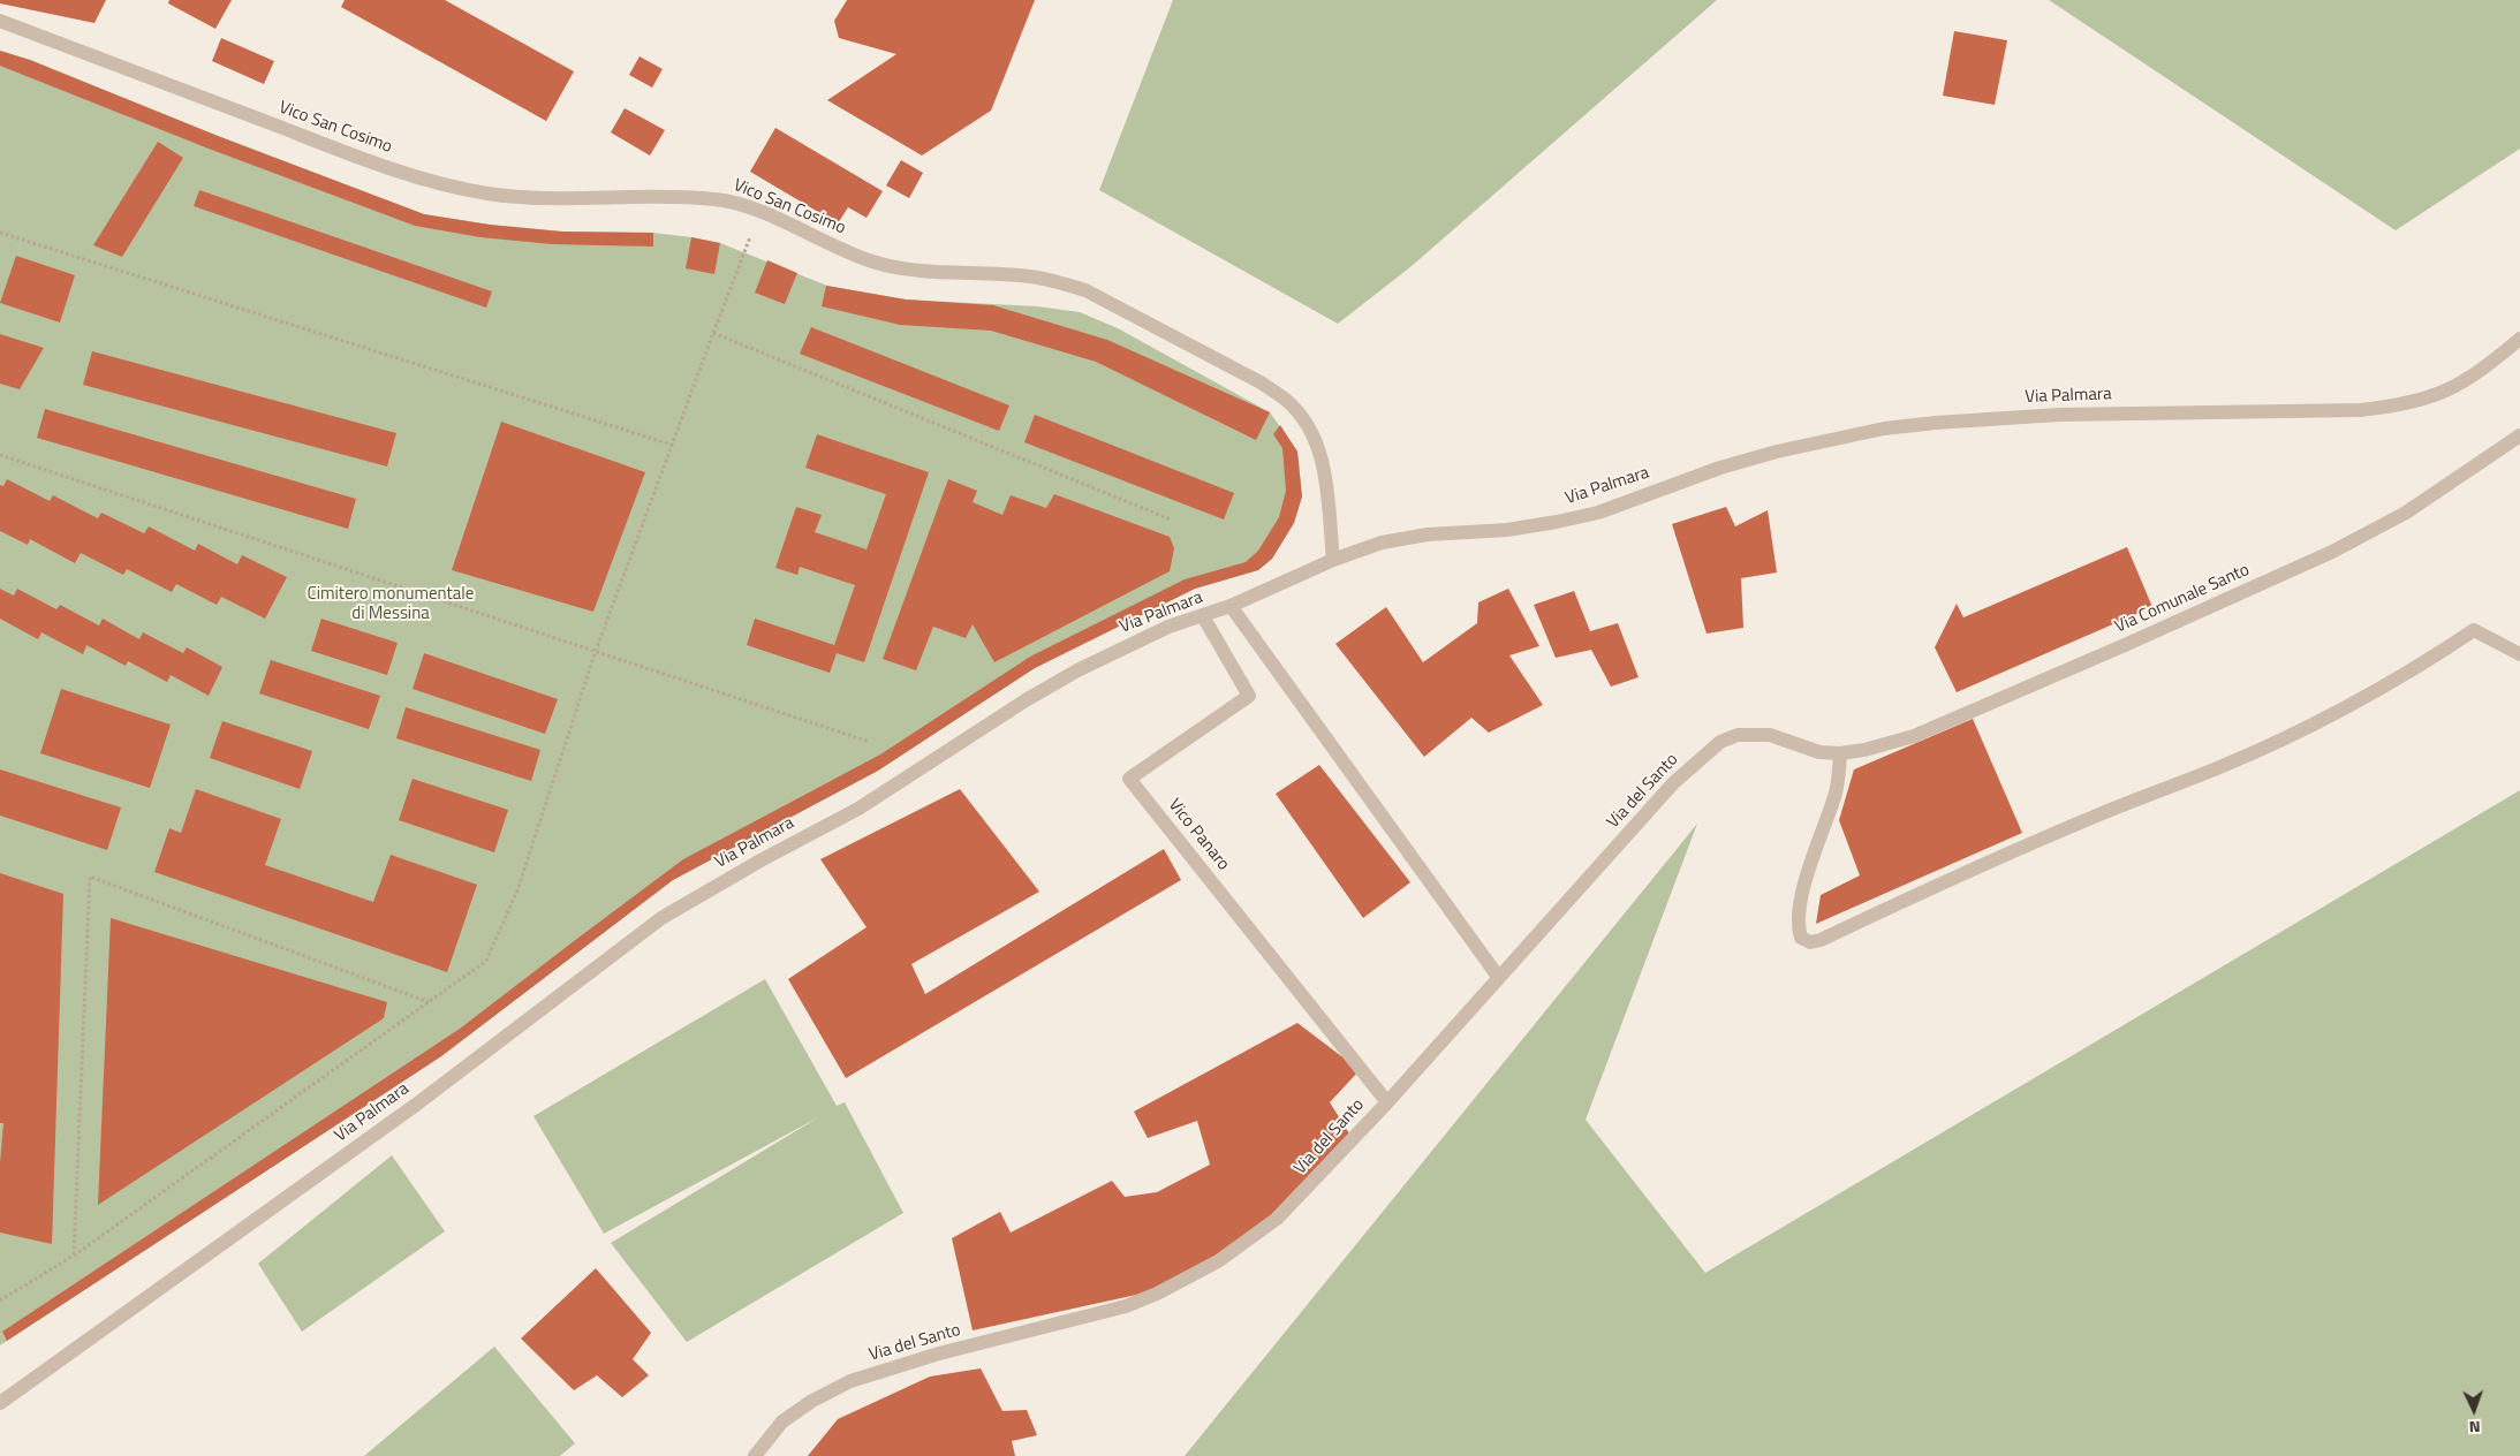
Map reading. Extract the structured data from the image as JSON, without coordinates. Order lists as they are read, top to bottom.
{
  "streets": {
    "street": [
      "Vico San Cosimo",
      "Via Palmara",
      "Via Comunale Santo",
      "Via del Santo",
      "Vico Panaro"
    ]
  },
  "crossings": [
    ["Vico San Cosimo", "Via Palmara"],
    ["Via Palmara", "Vico Panaro"],
    ["Via Comunale Santo", "Via del Santo"],
    ["Via del Santo", "Vico Panaro"]
  ],
  "parks": ["Cimitero monumentale di Messina"],
  "north": "bottom"
}
